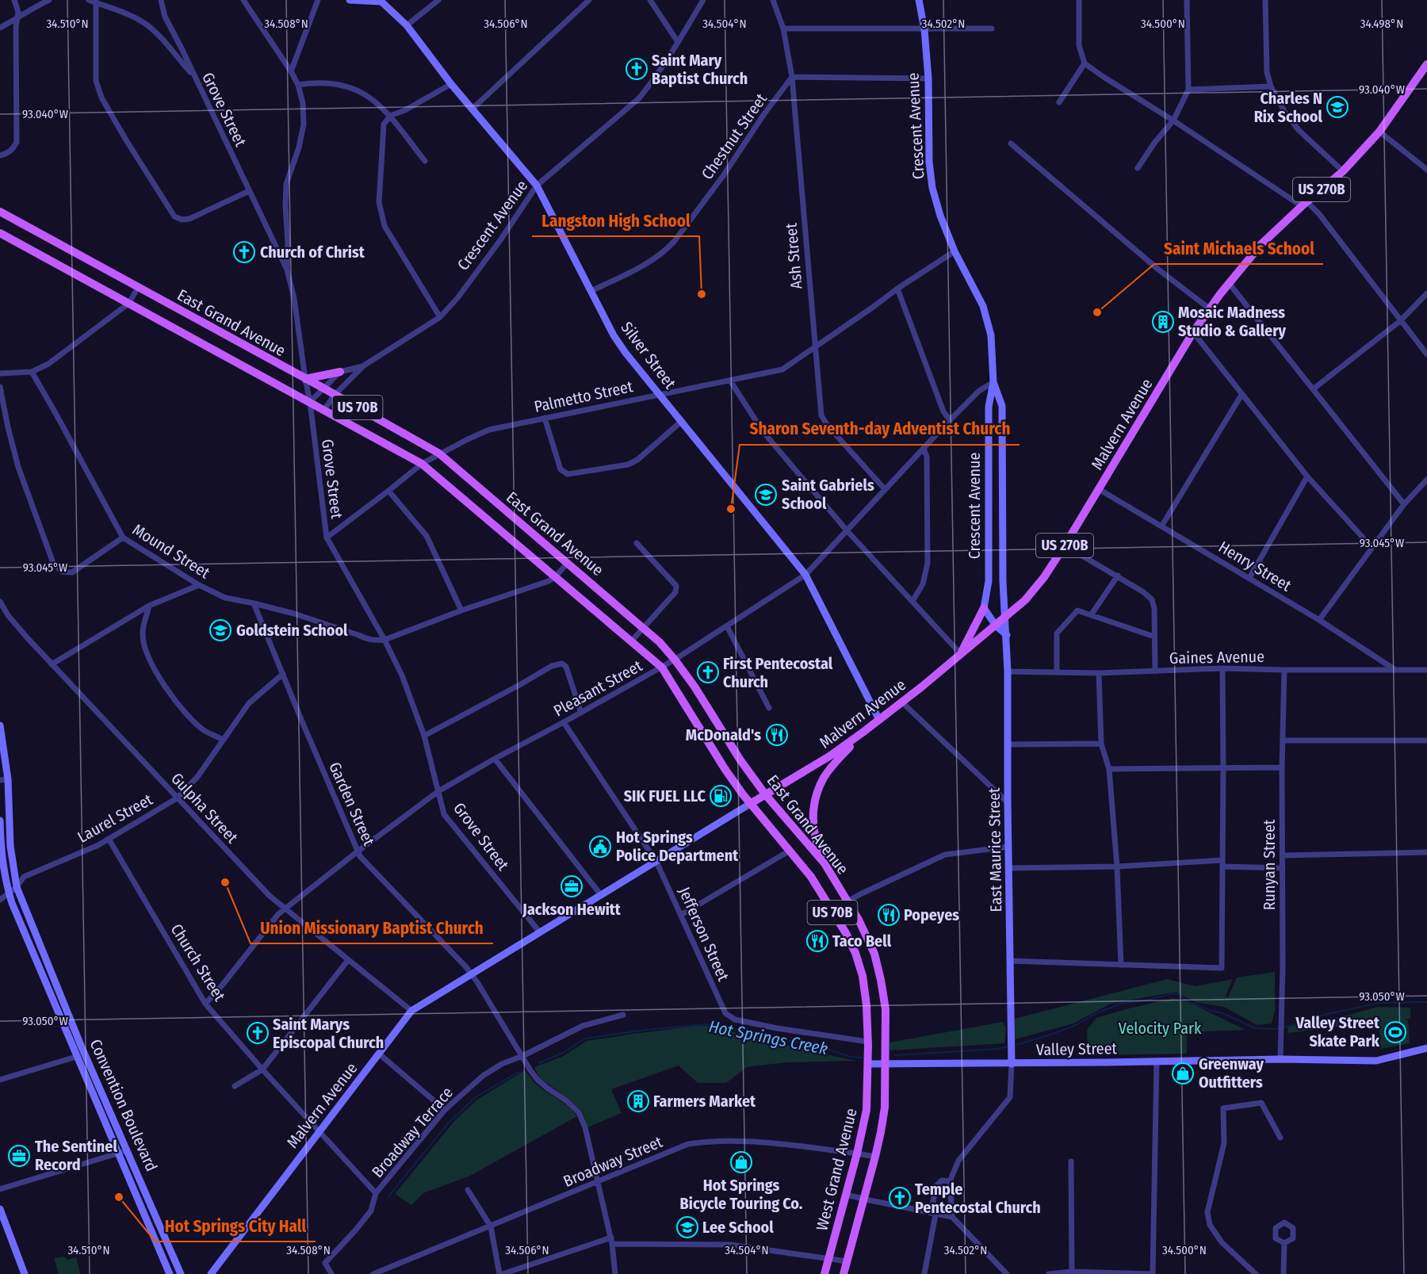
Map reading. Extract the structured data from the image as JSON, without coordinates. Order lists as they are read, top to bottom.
{
  "streets": {
    "main road": [
      "US 270B",
      "East Grand Avenue",
      "US 70B",
      "Malvern Avenue",
      "West Grand Avenue"
    ],
    "street": [
      "Grove Street",
      "Crescent Avenue",
      "Chestnut Street",
      "Ash Street",
      "Silver Street",
      "Palmetto Street",
      "Mound Street",
      "Henry Street",
      "Gaines Avenue",
      "Pleasant Street",
      "Garden Street",
      "Gulpha Street",
      "Laurel Street",
      "East Maurice Street",
      "Runyan Street",
      "Jefferson Street",
      "Church Street",
      "Valley Street",
      "Convention Boulevard",
      "Broadway Terrace",
      "Broadway Street"
    ]
  },
  "crossings": [
    ["Grove Street", "Crescent Avenue"],
    ["Grove Street", "East Grand Avenue"],
    ["Grove Street", "Palmetto Street"],
    ["Grove Street", "Malvern Avenue"],
    ["Grove Street", "Mound Street"],
    ["Grove Street", "Pleasant Street"],
    ["Crescent Avenue", "East Grand Avenue"],
    ["Crescent Avenue", "Silver Street"],
    ["Crescent Avenue", "Palmetto Street"],
    ["Crescent Avenue", "Malvern Avenue"],
    ["Crescent Avenue", "Pleasant Street"],
    ["Crescent Avenue", "East Maurice Street"],
    ["Chestnut Street", "Ash Street"],
    ["Chestnut Street", "Silver Street"],
    ["US 270B", "East Grand Avenue"],
    ["US 270B", "Malvern Avenue"],
    ["Ash Street", "Palmetto Street"],
    ["Ash Street", "Pleasant Street"],
    ["East Grand Avenue", "Palmetto Street"],
    ["East Grand Avenue", "Malvern Avenue"],
    ["East Grand Avenue", "Pleasant Street"],
    ["East Grand Avenue", "Jefferson Street"],
    ["East Grand Avenue", "Valley Street"],
    ["East Grand Avenue", "West Grand Avenue"],
    ["Silver Street", "Palmetto Street"],
    ["Silver Street", "Malvern Avenue"],
    ["Silver Street", "Pleasant Street"],
    ["Malvern Avenue", "Henry Street"],
    ["Malvern Avenue", "Garden Street"],
    ["Malvern Avenue", "Gulpha Street"],
    ["Malvern Avenue", "East Maurice Street"],
    ["Malvern Avenue", "Jefferson Street"],
    ["Malvern Avenue", "Church Street"],
    ["Mound Street", "Garden Street"],
    ["Mound Street", "Laurel Street"],
    ["Henry Street", "Gaines Avenue"],
    ["Gaines Avenue", "East Maurice Street"],
    ["Gaines Avenue", "Runyan Street"],
    ["Pleasant Street", "Garden Street"],
    ["Pleasant Street", "Gulpha Street"],
    ["Pleasant Street", "Jefferson Street"],
    ["Pleasant Street", "Church Street"],
    ["Garden Street", "Laurel Street"],
    ["Garden Street", "Broadway Terrace"],
    ["Garden Street", "Broadway Street"],
    ["Gulpha Street", "Laurel Street"],
    ["Laurel Street", "Church Street"],
    ["Laurel Street", "Convention Boulevard"],
    ["East Maurice Street", "Valley Street"],
    ["Runyan Street", "Valley Street"],
    ["Jefferson Street", "West Grand Avenue"],
    ["Church Street", "Broadway Terrace"],
    ["Valley Street", "West Grand Avenue"],
    ["Broadway Street", "West Grand Avenue"]
  ],
  "water": ["Hot Springs Creek"],
  "parks": ["Velocity Park"],
  "places": {
    "church": [
      "Saint Mary Baptist Church",
      "Church of Christ",
      "First Pentecostal Church",
      "Saint Marys Episcopal Church",
      "Temple Pentecostal Church"
    ],
    "school or university": [
      "Charles N Rix School",
      "Saint Gabriels School",
      "Goldstein School",
      "Lee School"
    ],
    "other": [
      "Langston High School",
      "Saint Michaels School",
      "Sharon Seventh-day Adventist Church",
      "Union Missionary Baptist Church",
      "Hot Springs City Hall"
    ],
    "building": ["Mosaic Madness Studio & Gallery", "Farmers Market"],
    "restaurant": ["McDonald's", "Popeyes", "Taco Bell"],
    "fuel station": ["SIK FUEL LLC"],
    "public building": ["Hot Springs Police Department"],
    "office": ["Jackson Hewitt", "The Sentinel Record"],
    "sports": ["Valley Street Skate Park"],
    "shop": ["Greenway Outfitters", "Hot Springs Bicycle Touring Co."]
  },
  "coordinates": [
    "34.510°N",
    "34.508°N",
    "34.506°N",
    "34.504°N",
    "34.502°N",
    "34.500°N",
    "34.498°N",
    "93.040°W",
    "93.045°W",
    "93.050°W"
  ]
}
